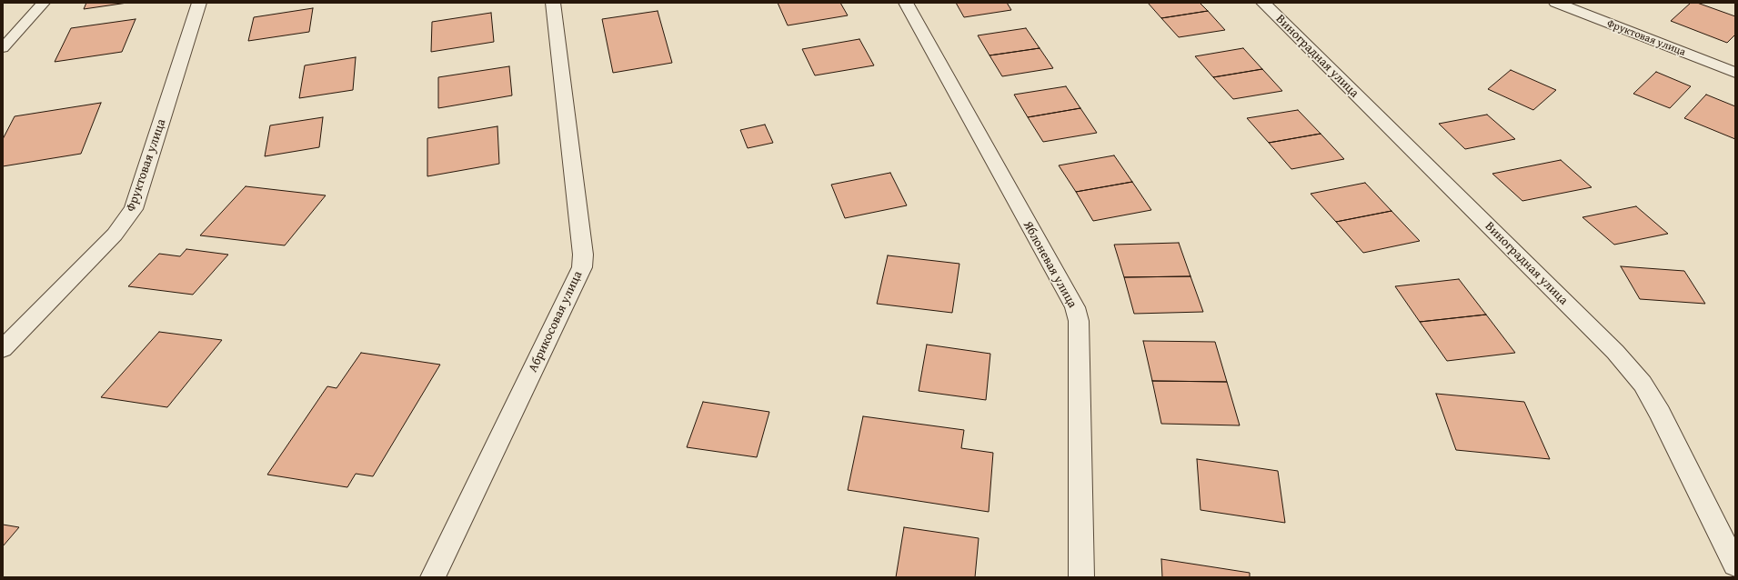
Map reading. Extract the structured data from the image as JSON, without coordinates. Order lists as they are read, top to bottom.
{
  "streets": {
    "street": [
      "Фруктовая улица",
      "Виноградная улица",
      "Яблоневая улица",
      "Абрикосовая улица"
    ]
  }
}
